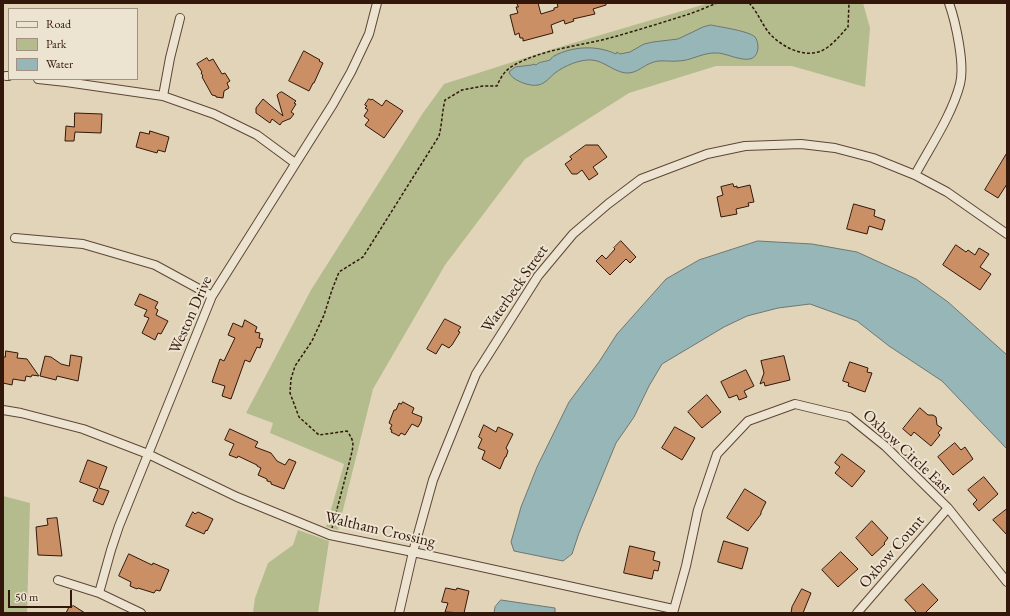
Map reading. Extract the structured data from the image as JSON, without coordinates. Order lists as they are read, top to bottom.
{
  "streets": {
    "street": [
      "Waterbeck Street",
      "Weston Drive",
      "Oxbow Circle East",
      "Waltham Crossing",
      "Oxbow Count"
    ]
  },
  "crossings": [
    ["Waterbeck Street", "Waltham Crossing"],
    ["Weston Drive", "Waltham Crossing"],
    ["Oxbow Circle East", "Waltham Crossing"],
    ["Oxbow Circle East", "Oxbow Count"]
  ],
  "legend": ["Road", "Park", "Water"],
  "scale_bar": "50 m"
}
